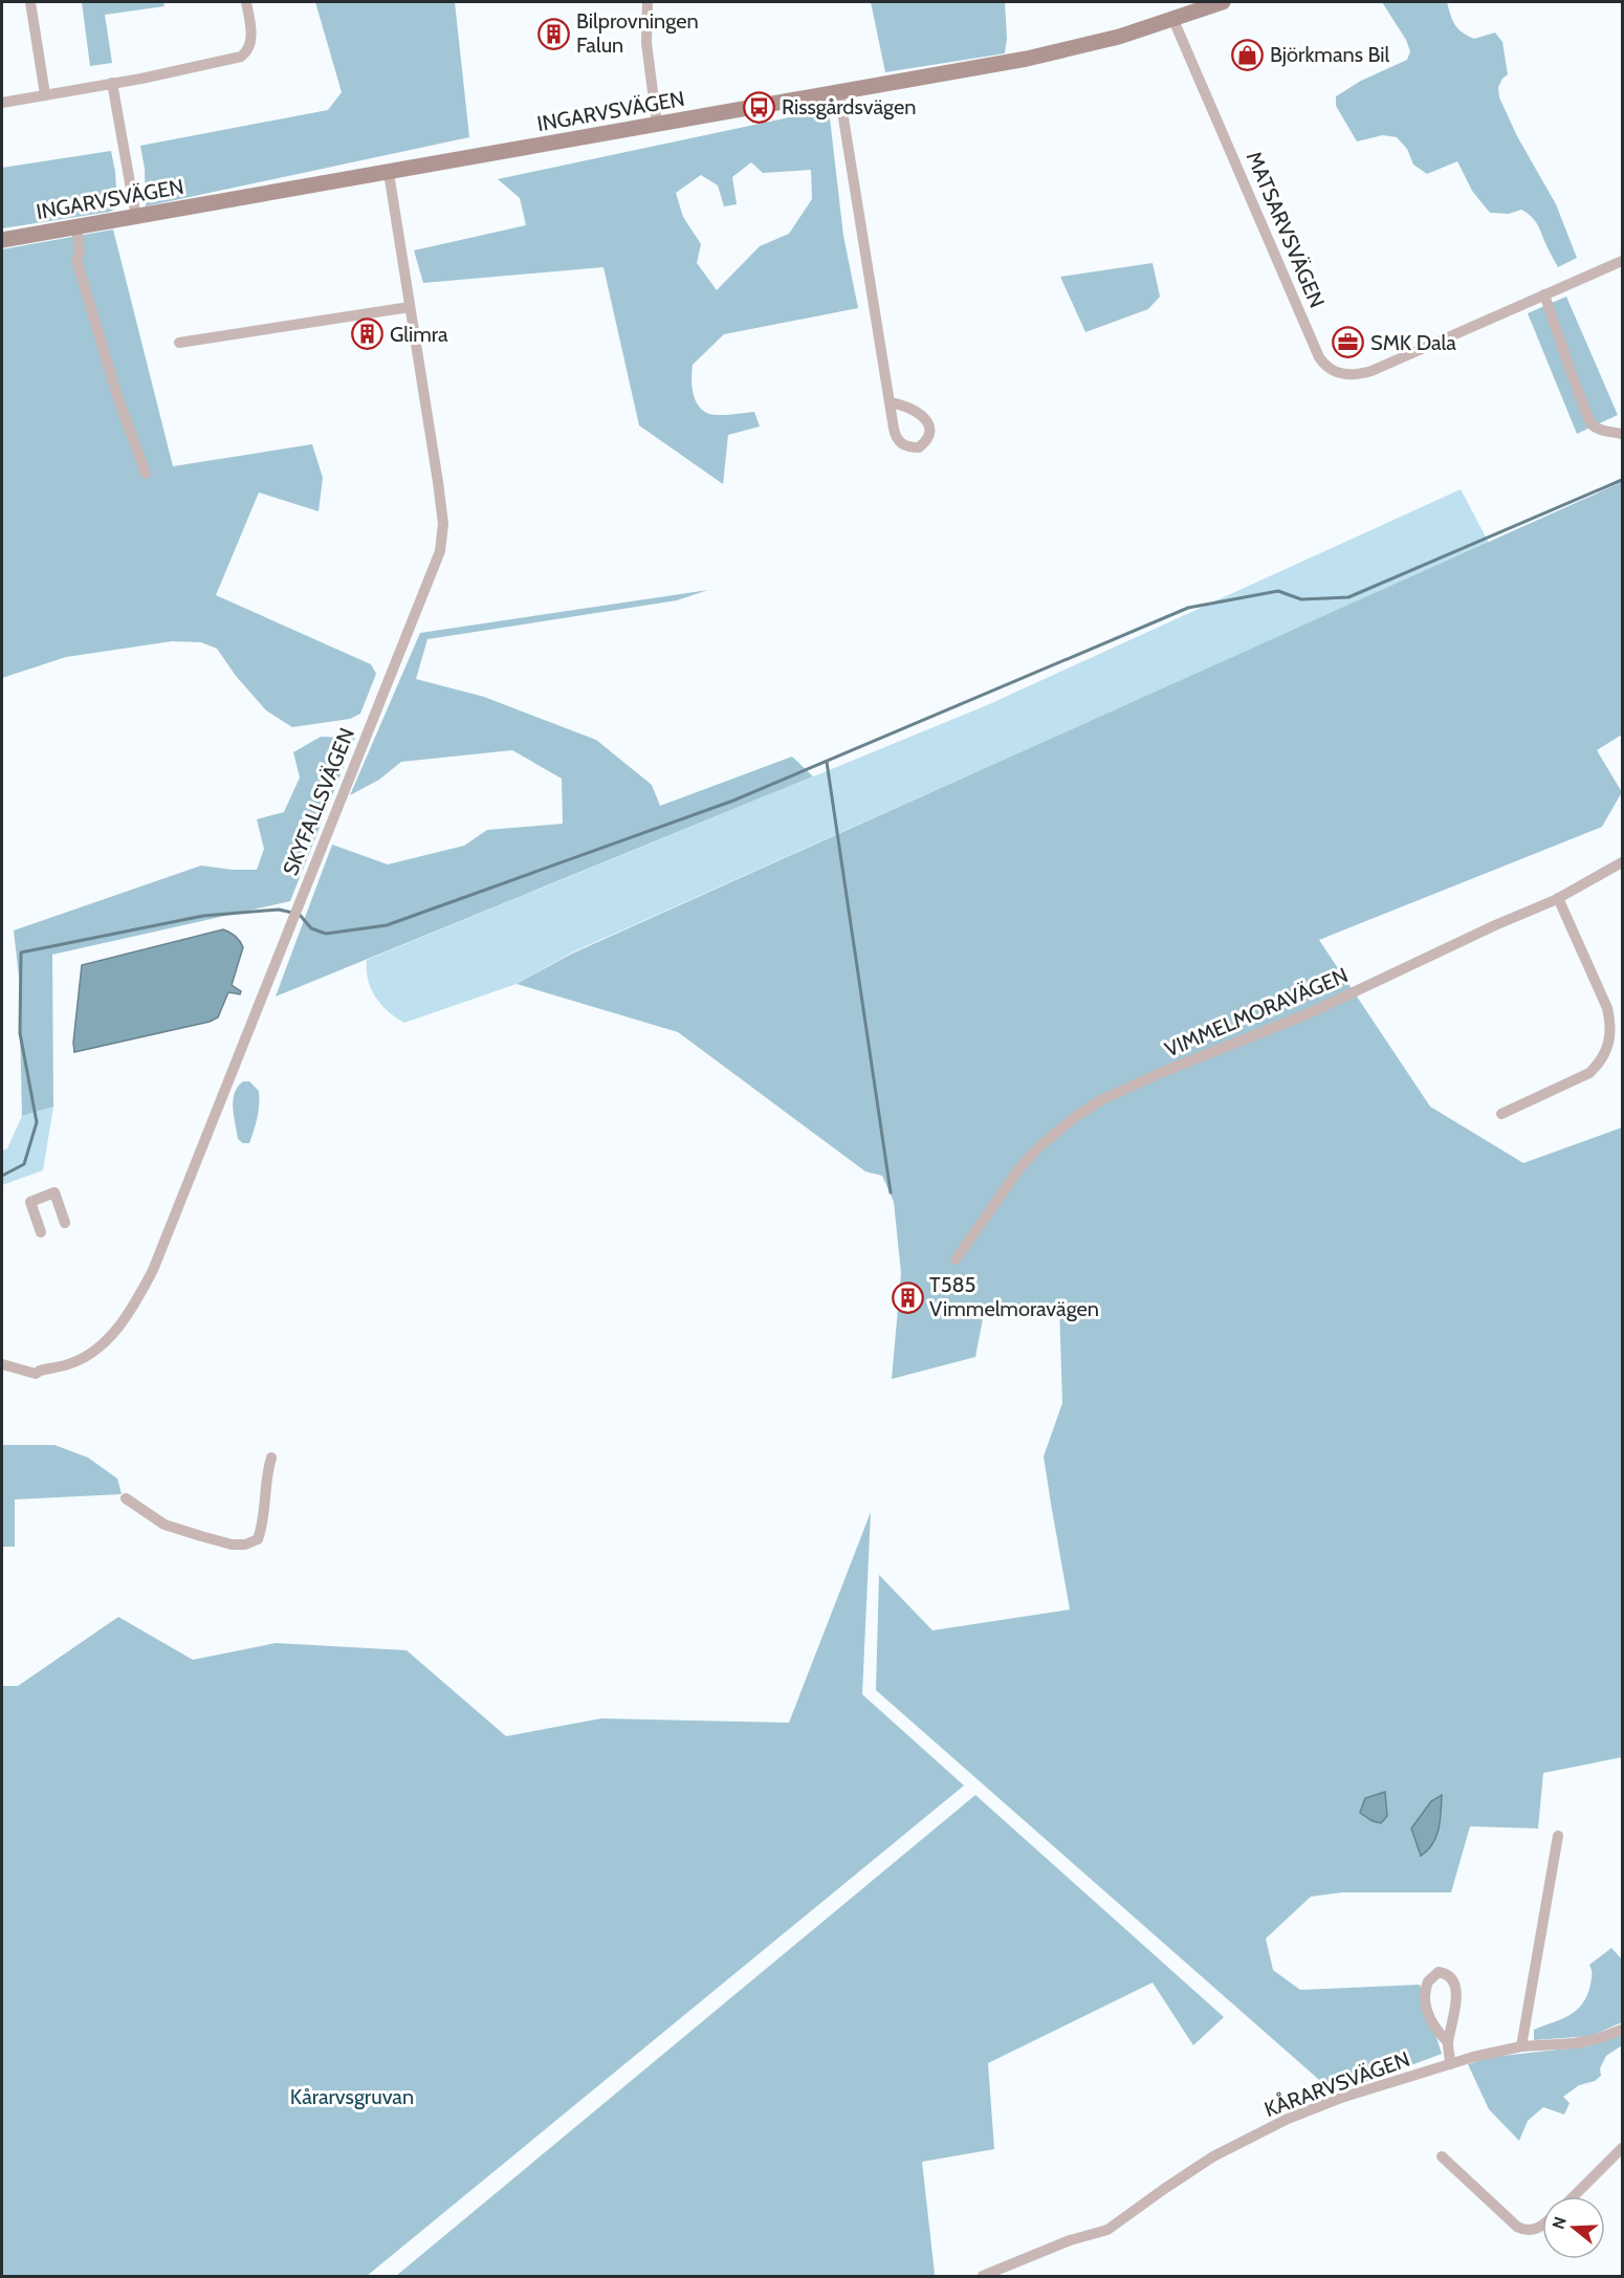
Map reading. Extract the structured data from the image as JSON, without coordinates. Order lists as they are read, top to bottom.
{
  "streets": {
    "street": [
      "INGARVSVÄGEN",
      "MATSARVSVÄGEN",
      "SKYFALLSVÄGEN",
      "VIMMELMORAVÄGEN",
      "KÅRARVSVÄGEN"
    ]
  },
  "crossings": [
    ["INGARVSVÄGEN", "MATSARVSVÄGEN"],
    ["INGARVSVÄGEN", "SKYFALLSVÄGEN"]
  ],
  "parks": ["Kårarvsgruvan"],
  "places": {
    "building": ["Bilprovningen Falun", "Glimra", "T585 Vimmelmoravägen"],
    "shop": ["Björkmans Bil"],
    "bus stop": ["Rissgårdsvägen"],
    "office": ["SMK Dala"]
  },
  "north": "left"
}
